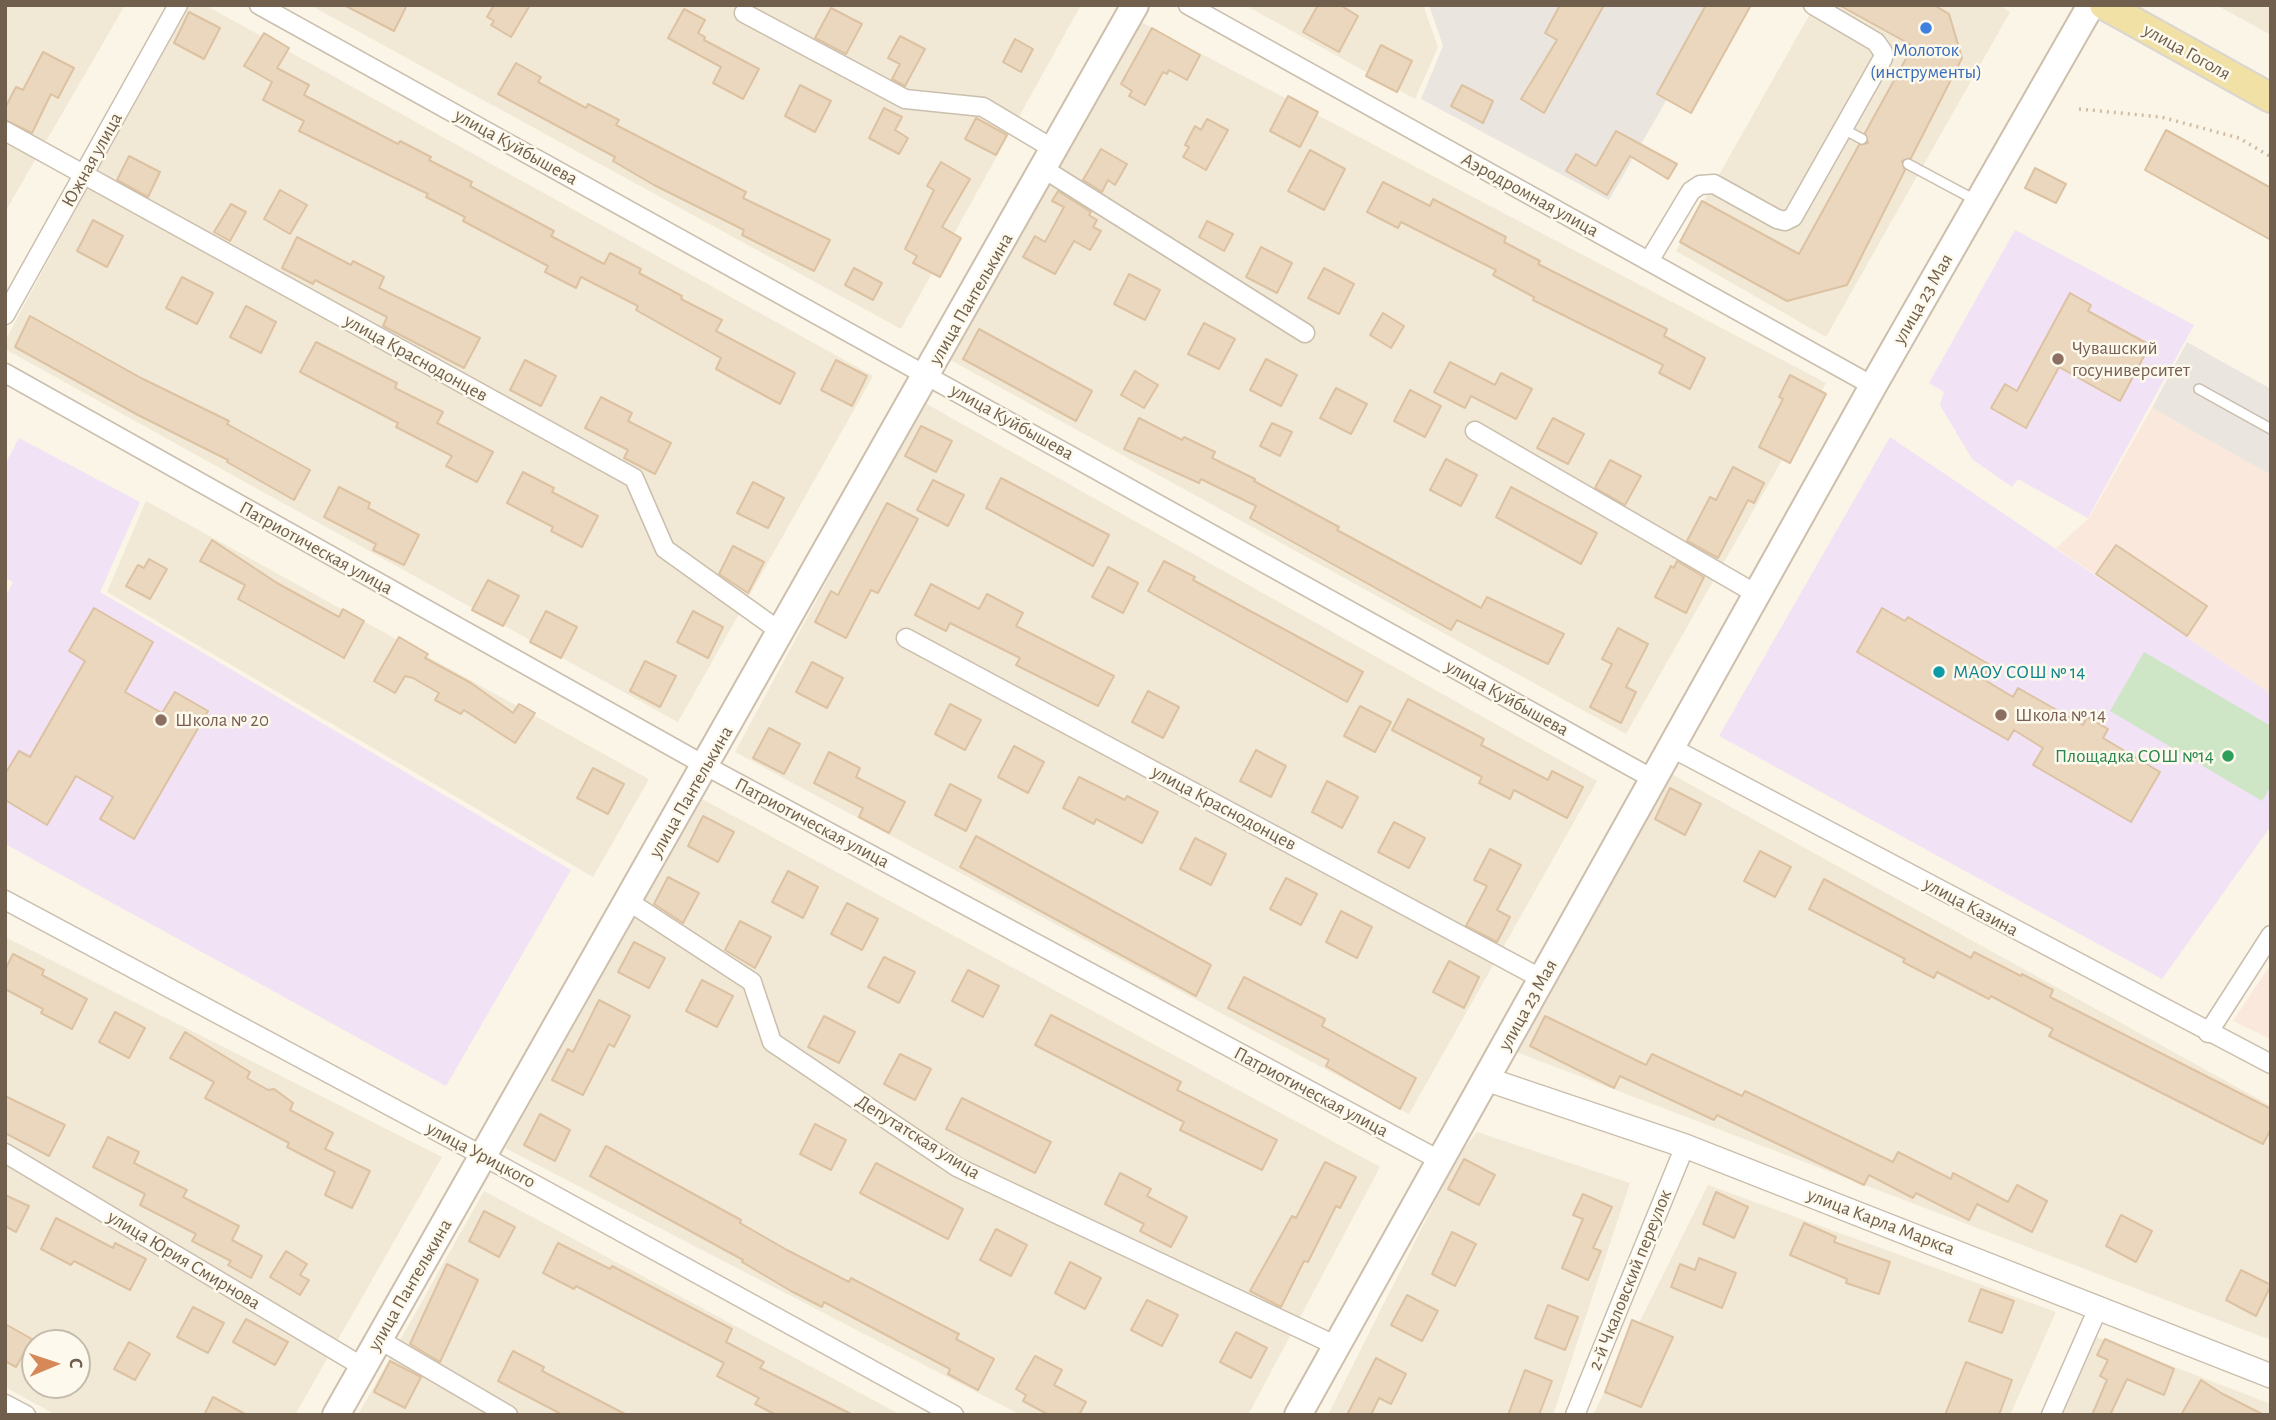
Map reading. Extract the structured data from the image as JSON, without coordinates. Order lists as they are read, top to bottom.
{
  "streets": {
    "main road": ["улица Гоголя", "улица Пантелькина", "улица 23 Мая"],
    "street": [
      "улица Куйбышева",
      "Южная улица",
      "Аэродромная улица",
      "улица Краснодонцев",
      "Патриотическая улица",
      "улица Казина",
      "Депутатская улица",
      "улица Урицкого",
      "улица Карла Маркса",
      "улица Юрия Смирнова",
      "2-й Чкаловский переулок"
    ]
  },
  "crossings": [
    ["улица Куйбышева", "улица Пантелькина"],
    ["улица Куйбышева", "улица 23 Мая"],
    ["Южная улица", "улица Краснодонцев"],
    ["Аэродромная улица", "улица 23 Мая"],
    ["улица Пантелькина", "улица Краснодонцев"],
    ["улица Пантелькина", "Патриотическая улица"],
    ["улица Пантелькина", "Депутатская улица"],
    ["улица Пантелькина", "улица Урицкого"],
    ["улица Пантелькина", "улица Юрия Смирнова"],
    ["улица 23 Мая", "улица Краснодонцев"],
    ["улица 23 Мая", "Патриотическая улица"],
    ["улица 23 Мая", "улица Казина"],
    ["улица 23 Мая", "Депутатская улица"],
    ["улица 23 Мая", "улица Карла Маркса"],
    ["улица Карла Маркса", "2-й Чкаловский переулок"]
  ],
  "places": [
    "Молоток (инструменты)",
    "Чувашский госуниверситет",
    "МАОУ СОШ № 14",
    "Школа № 14",
    "Школа № 20",
    "Площадка СОШ №14"
  ],
  "north": "right"
}
